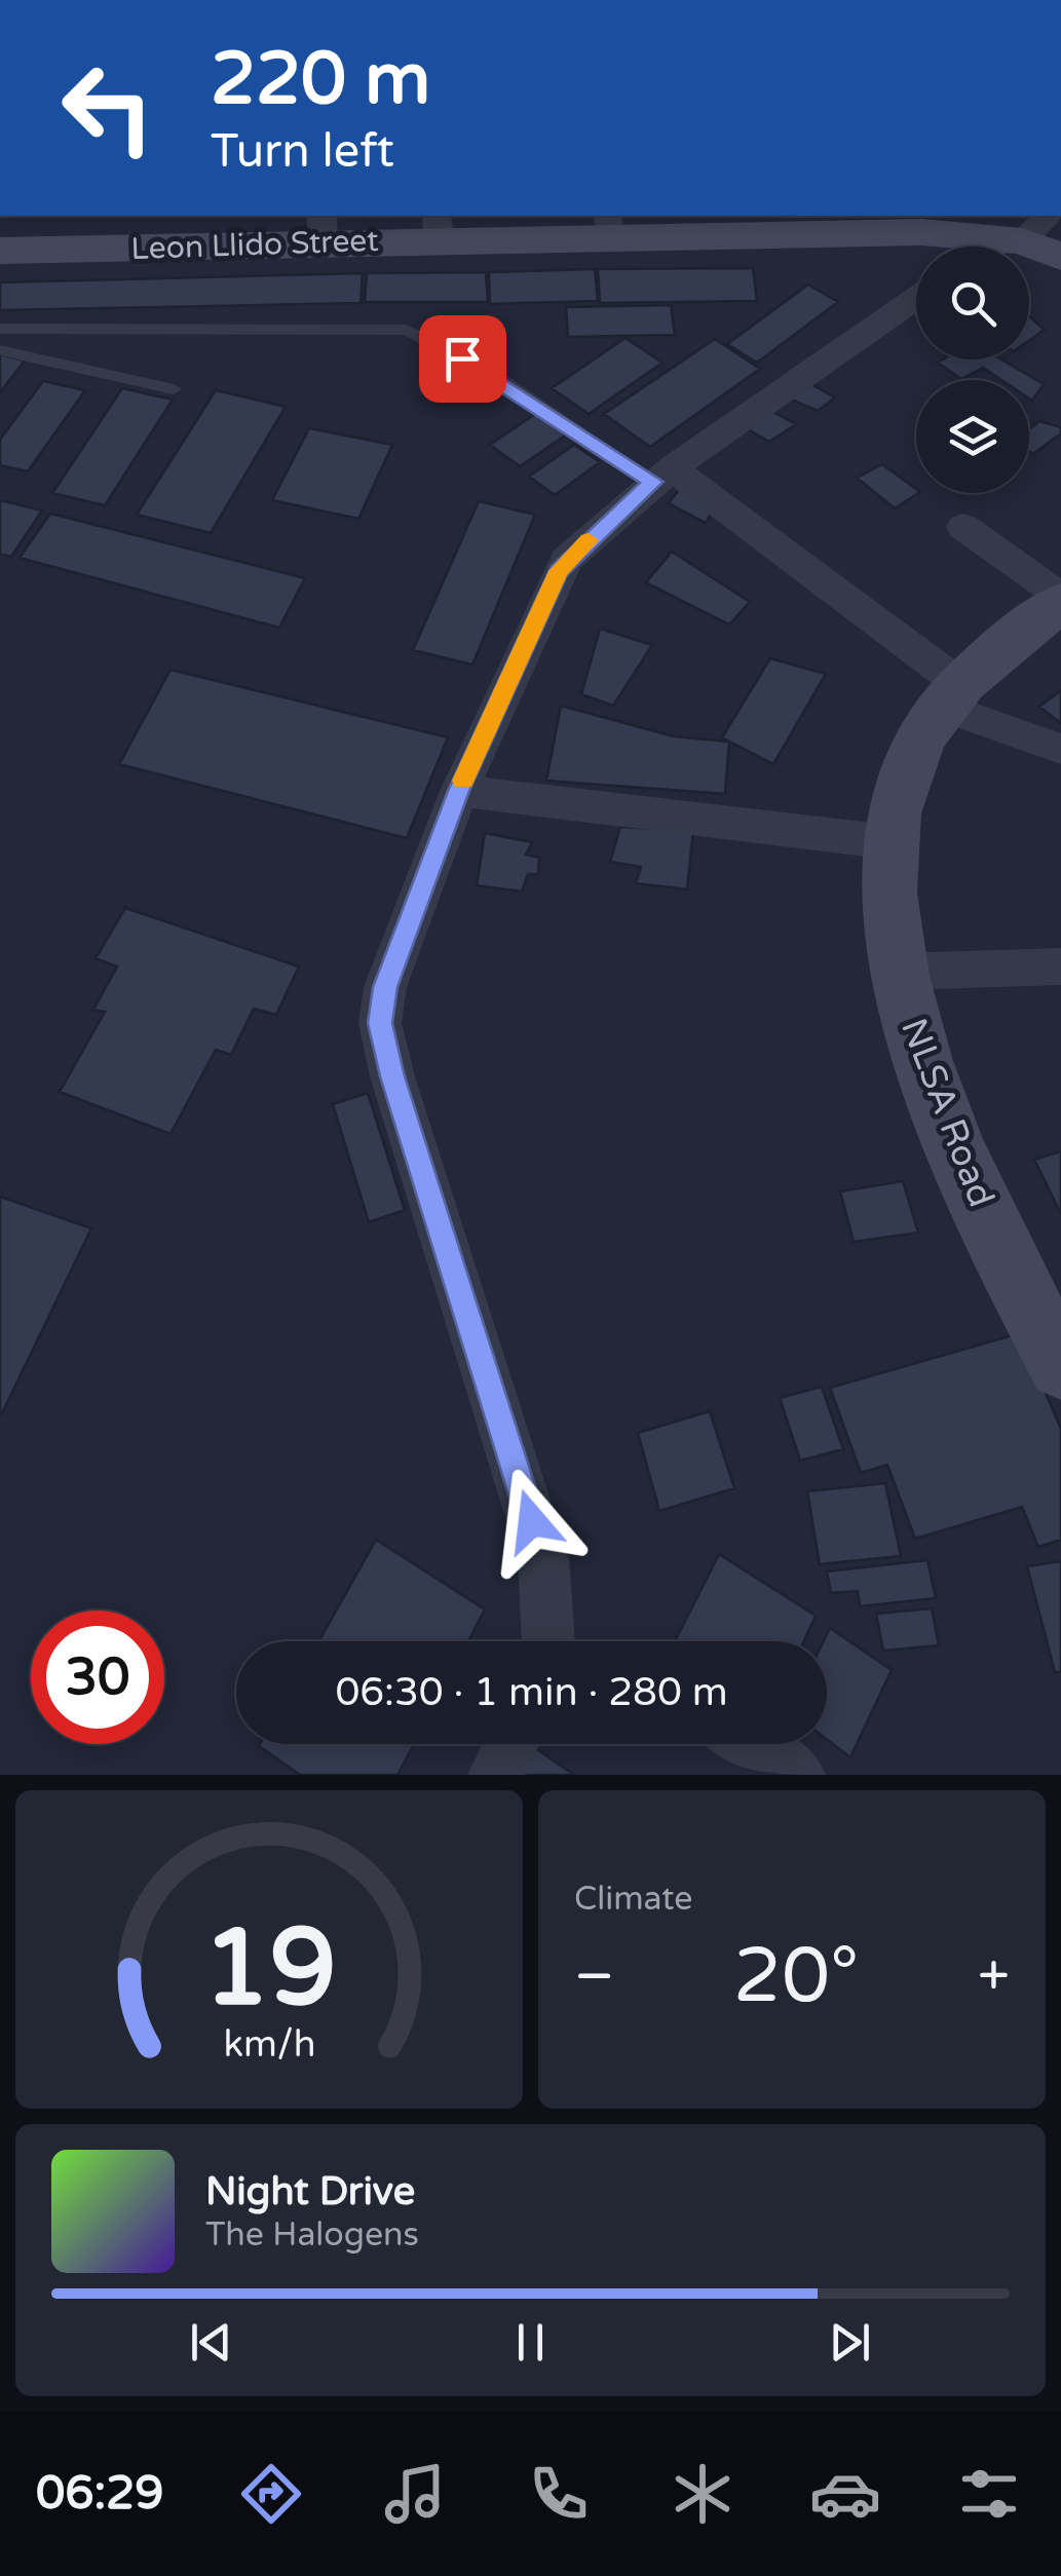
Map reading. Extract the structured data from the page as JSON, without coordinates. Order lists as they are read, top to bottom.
{
  "streets": {
    "main road": ["Leon Llido Street", "NLSA Road"]
  },
  "page": {
    "turn": ["220 m", "Turn left"],
    "limit": "30",
    "trip": "06:30 · 1 min · 280 m",
    "tile": "Climate",
    "heat": ["−", "20°", "+"],
    "song": ["Night Drive", "The Halogens"],
    "tabs": "06:29",
    "gauge": ["19", "km/h"]
  }
}
